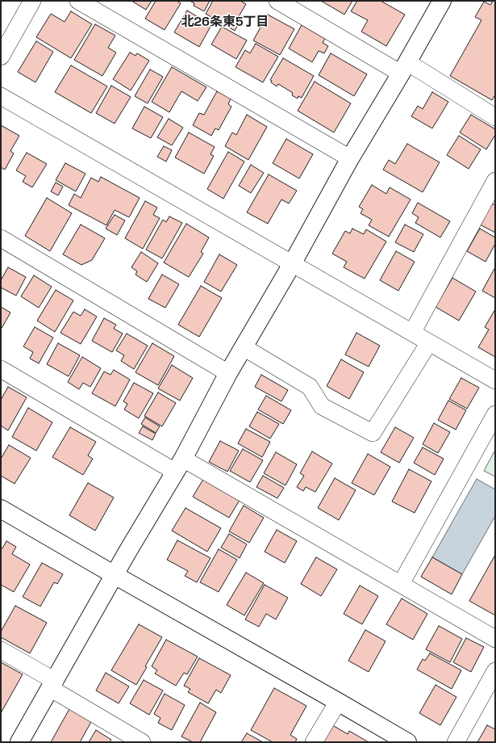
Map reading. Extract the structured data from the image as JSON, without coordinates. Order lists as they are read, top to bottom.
{
  "districts": ["北26条東5丁目"]
}
